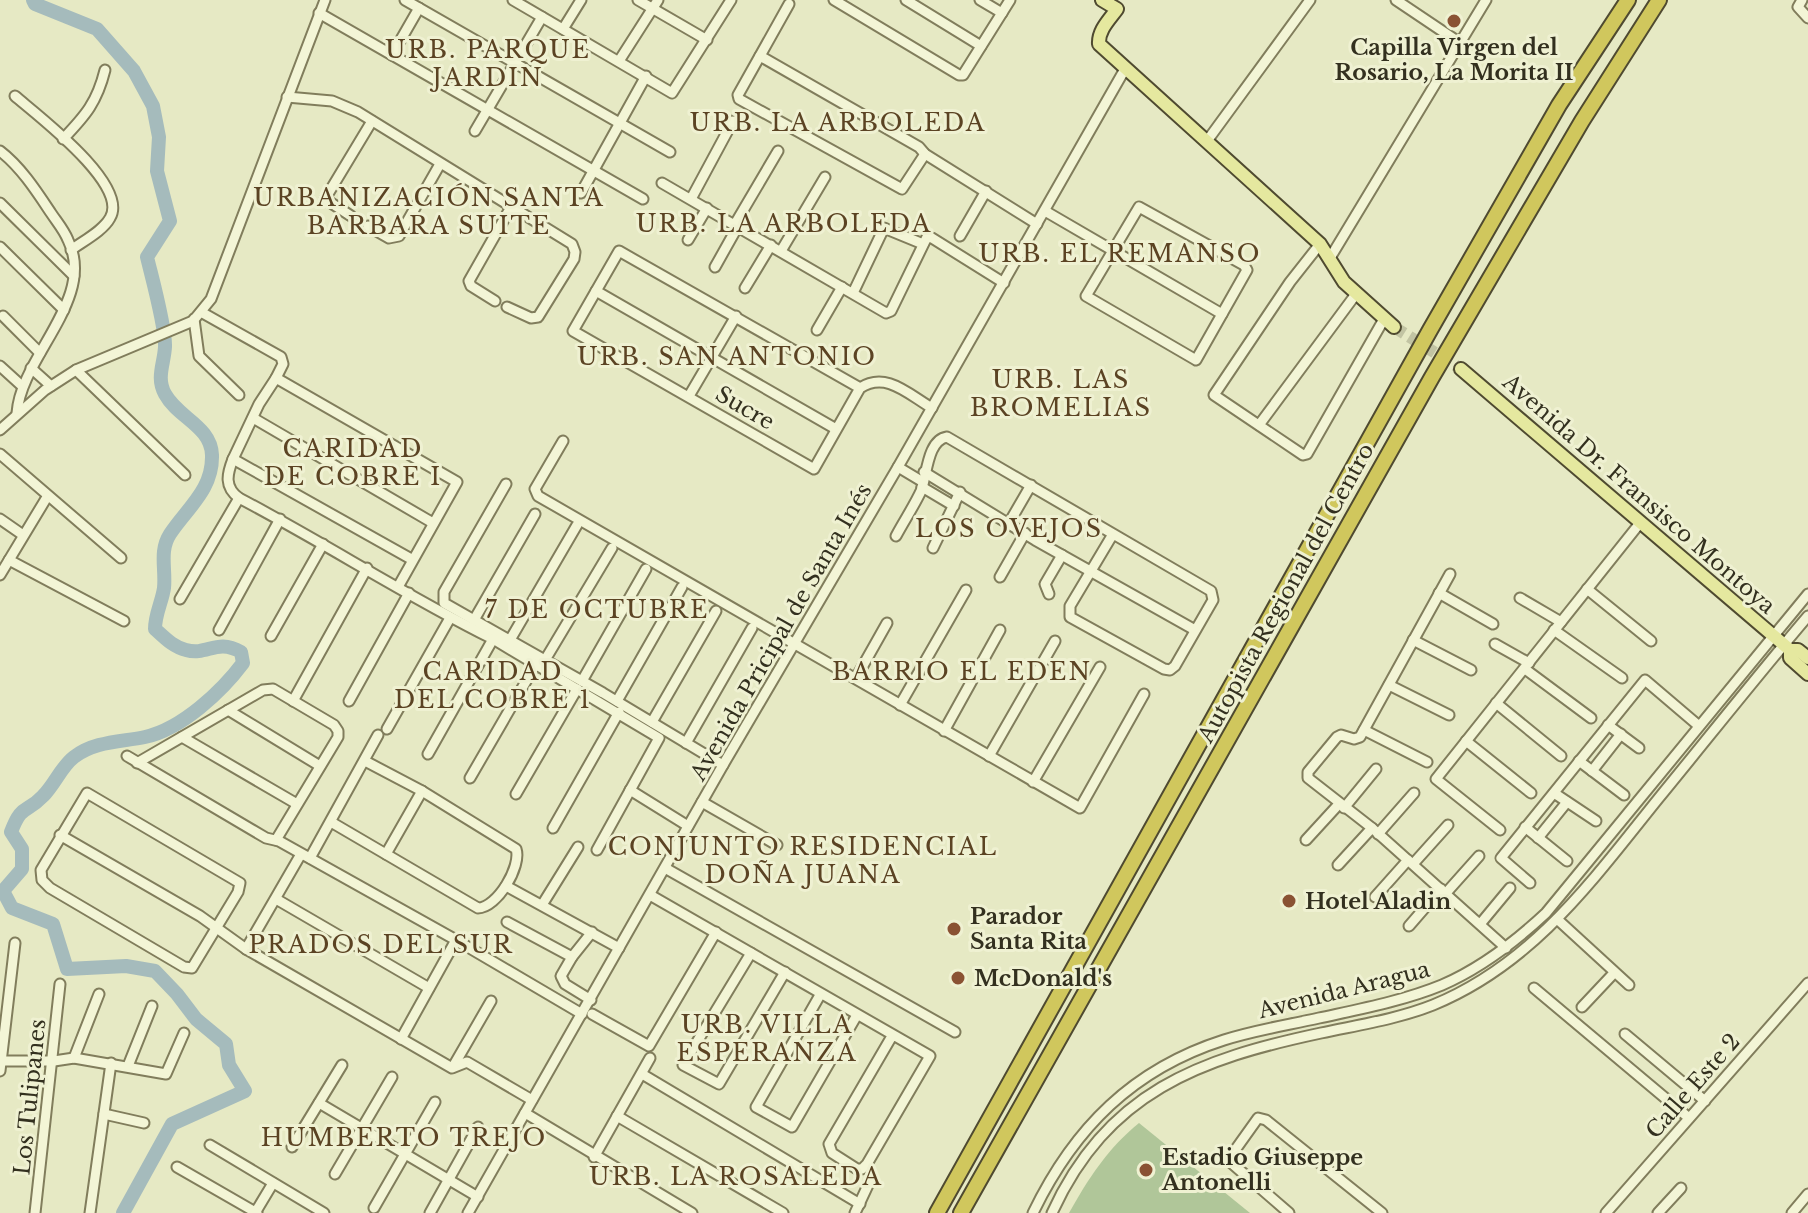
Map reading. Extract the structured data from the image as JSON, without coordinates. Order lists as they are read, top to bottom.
{
  "streets": {
    "highway": ["Autopista Regional del Centro"],
    "main road": ["Avenida Dr. Fransisco Montoya"],
    "street": [
      "Sucre",
      "Avenida Pricipal de Santa Inés",
      "Avenida Aragua",
      "Calle Este 2",
      "Los Tulipanes"
    ]
  },
  "crossings": [
    ["Avenida Dr. Fransisco Montoya", "Avenida Aragua"]
  ],
  "districts": [
    "URB. PARQUE JARDIN",
    "URB. LA ARBOLEDA",
    "URBANIZACIÓN SANTA BARBARA SUITE",
    "URB. LA ARBOLEDA",
    "URB. EL REMANSO",
    "URB. SAN ANTONIO",
    "URB. LAS BROMELIAS",
    "CARIDAD DE COBRE I",
    "LOS OVEJOS",
    "7 DE OCTUBRE",
    "CARIDAD DEL COBRE 1",
    "BARRIO EL EDEN",
    "CONJUNTO RESIDENCIAL DOÑA JUANA",
    "PRADOS DEL SUR",
    "URB. VILLA ESPERANZA",
    "HUMBERTO TREJO",
    "URB. LA ROSALEDA"
  ],
  "places": [
    "Capilla Virgen del Rosario, La Morita II",
    "Hotel Aladin",
    "Parador Santa Rita",
    "McDonald's",
    "Estadio Giuseppe Antonelli"
  ]
}
